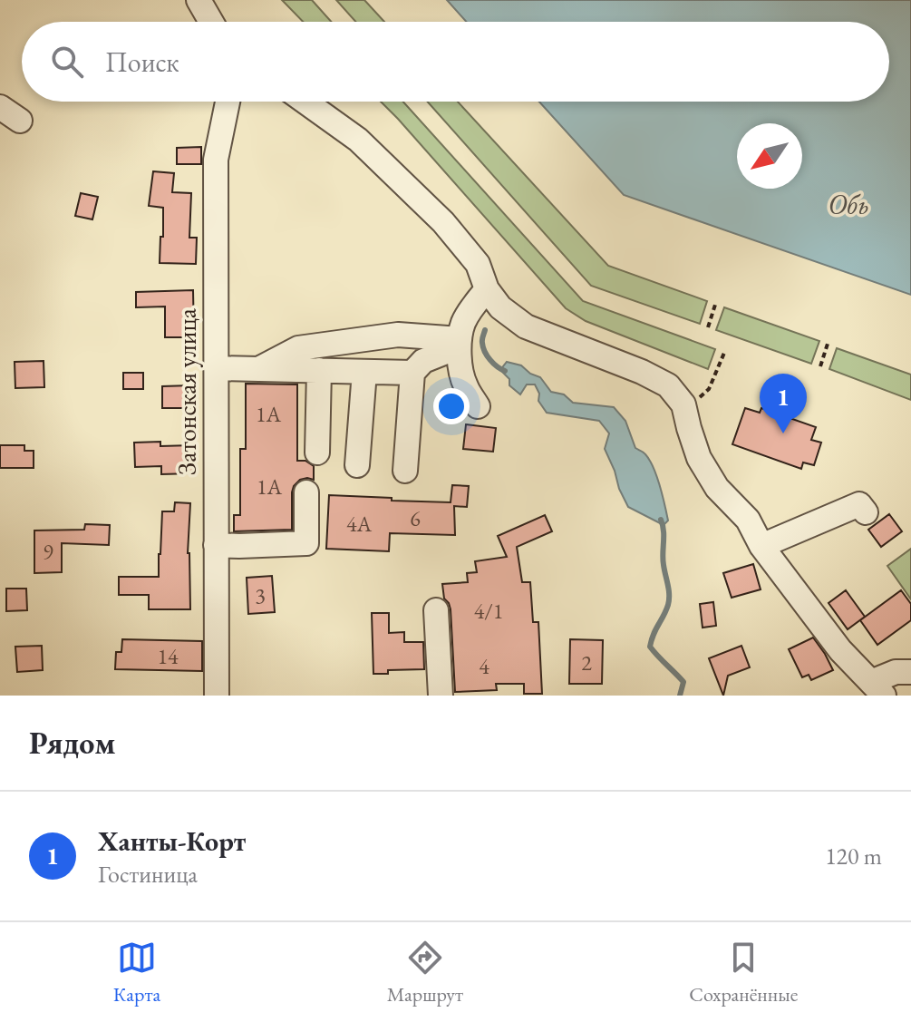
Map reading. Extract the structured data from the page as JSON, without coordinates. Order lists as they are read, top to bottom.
{
  "streets": {
    "street": ["Затонская улица"]
  },
  "water": ["Обь"],
  "house_numbers": [
    "1А",
    "1А",
    "6",
    "4А",
    "9",
    "3",
    "4/1",
    "14",
    "2",
    "4"
  ],
  "north": "bottom left",
  "page": {
    "search": "Поиск",
    "pins": "1",
    "heading": "Рядом",
    "list": [
      {
        "mark": "1",
        "name": "Ханты-Корт",
        "note": "Гостиница",
        "value": "120 m"
      }
    ],
    "nav": ["Карта", "Маршрут", "Сохранённые"]
  }
}
